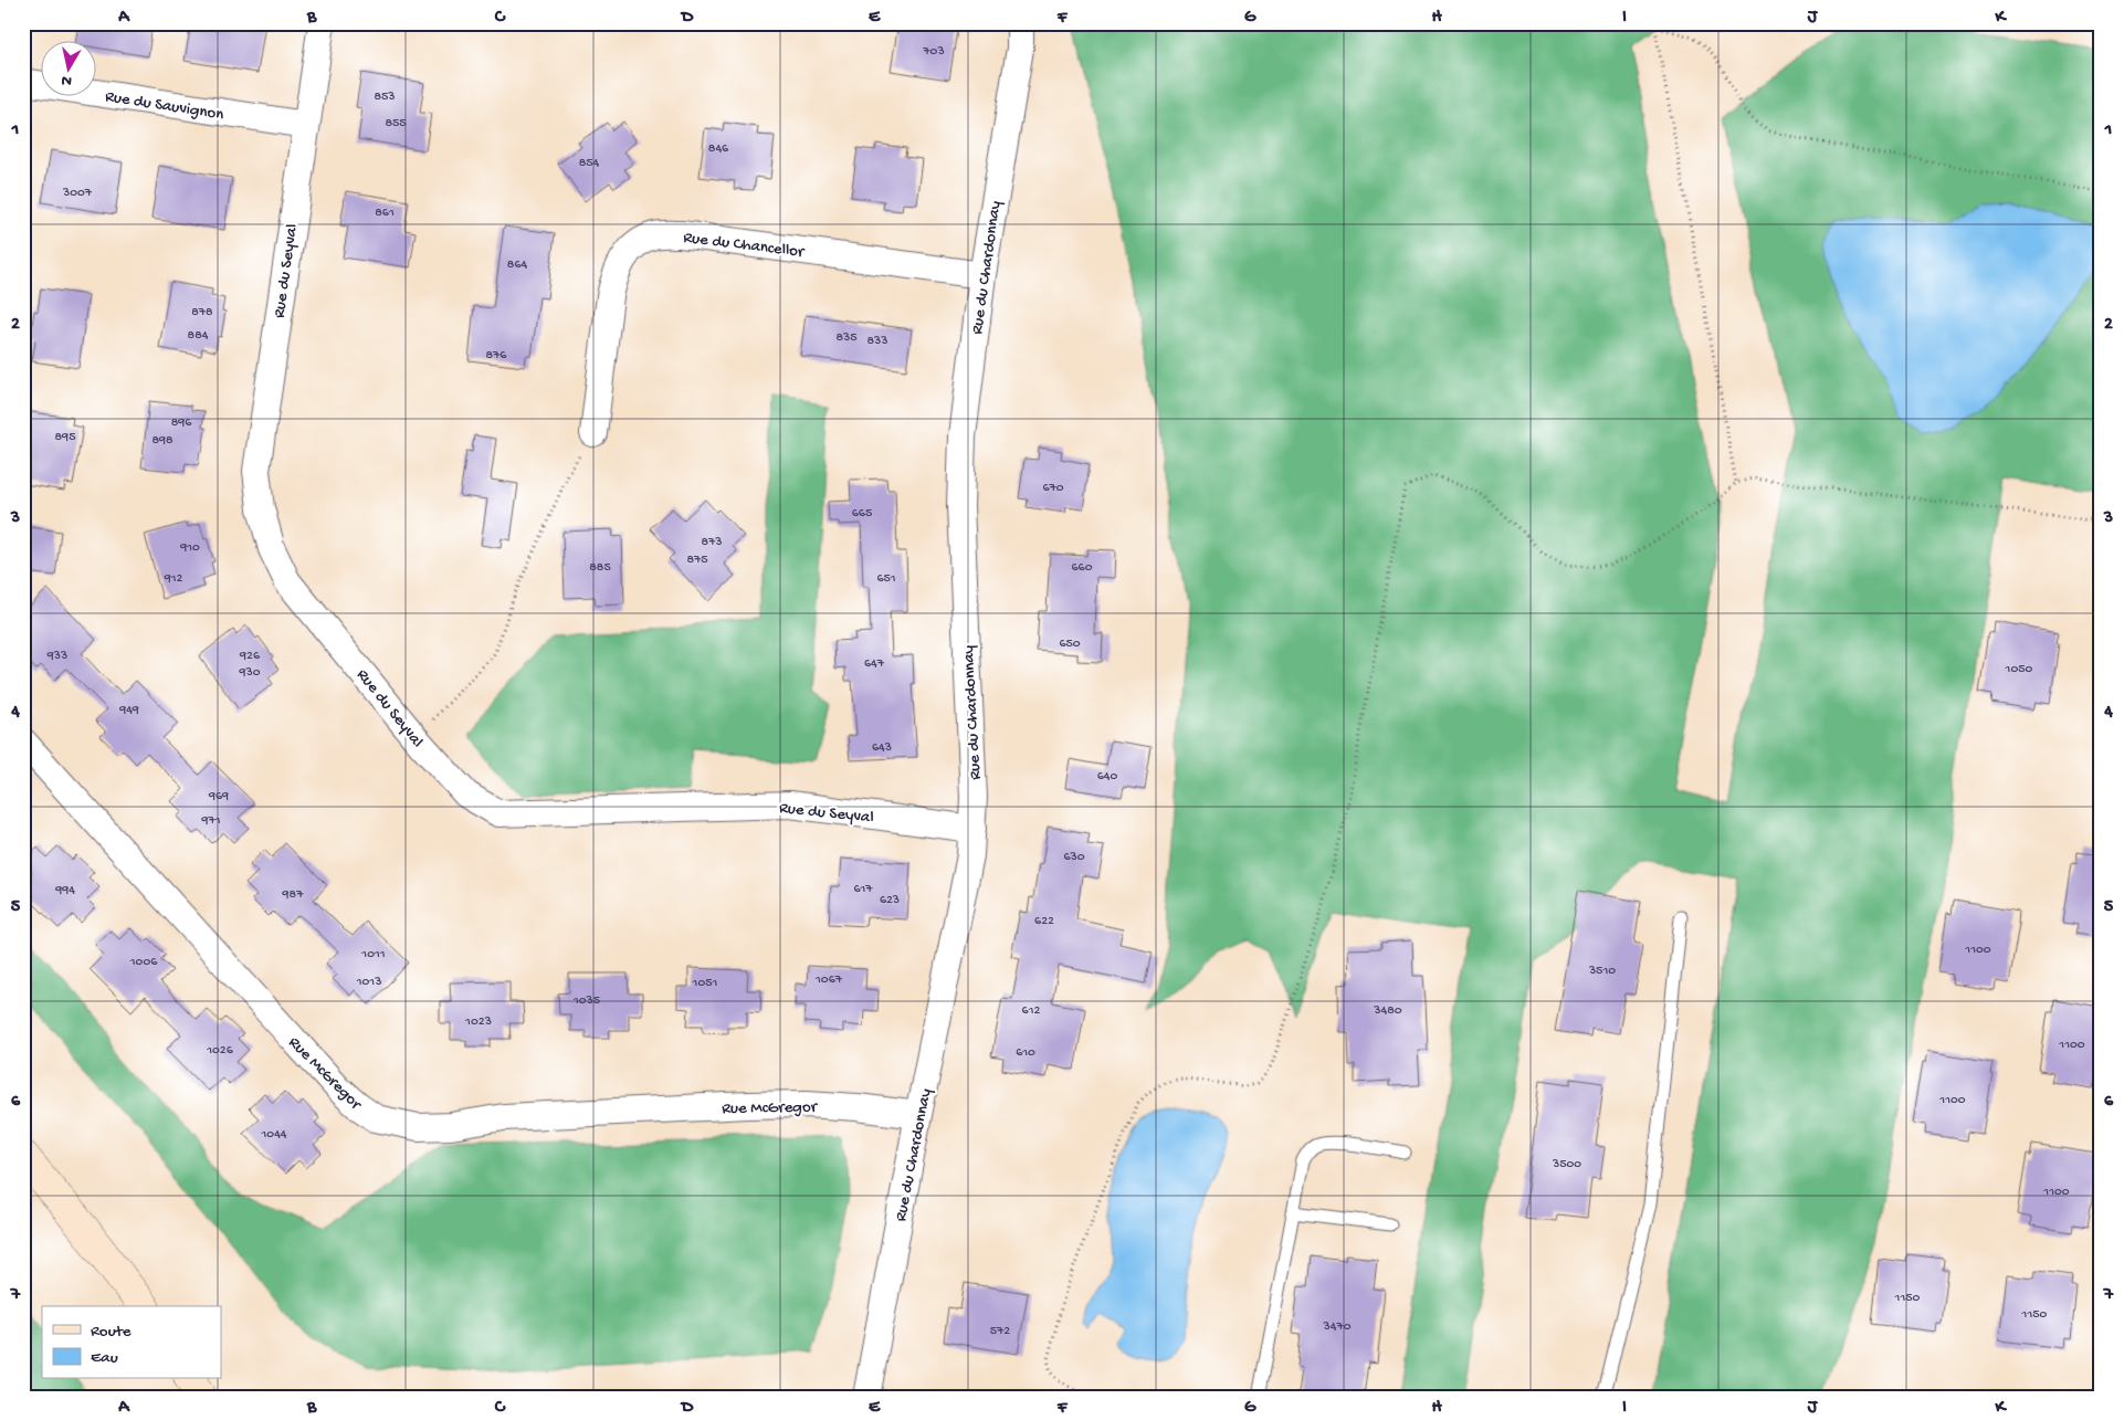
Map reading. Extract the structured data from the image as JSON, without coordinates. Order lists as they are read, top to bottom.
{
  "streets": {
    "street": [
      "Rue du Sauvignon",
      "Rue du Chancellor",
      "Rue du Chardonnay",
      "Rue du Seyval",
      "Rue McGregor"
    ]
  },
  "crossings": [
    ["Rue du Sauvignon", "Rue du Seyval"],
    ["Rue du Chancellor", "Rue du Chardonnay"],
    ["Rue du Chardonnay", "Rue du Seyval"],
    ["Rue du Chardonnay", "Rue McGregor"]
  ],
  "house_numbers": [
    "703",
    "853",
    "855",
    "846",
    "854",
    "3007",
    "861",
    "864",
    "878",
    "884",
    "835",
    "833",
    "876",
    "896",
    "895",
    "898",
    "670",
    "665",
    "873",
    "910",
    "875",
    "885",
    "660",
    "912",
    "651",
    "650",
    "933",
    "926",
    "647",
    "1050",
    "930",
    "949",
    "643",
    "640",
    "969",
    "971",
    "630",
    "617",
    "994",
    "987",
    "623",
    "622",
    "1100",
    "1011",
    "1006",
    "3510",
    "1067",
    "1013",
    "1051",
    "1035",
    "612",
    "3480",
    "1023",
    "1100",
    "1026",
    "610",
    "1100",
    "1044",
    "3500",
    "1100",
    "1150",
    "1150",
    "3470",
    "572"
  ],
  "legend": ["Route", "Eau"],
  "north": "bottom",
  "grid": {
    "columns": [
      "A",
      "B",
      "C",
      "D",
      "E",
      "F",
      "G",
      "H",
      "I",
      "J",
      "K"
    ],
    "rows": [
      "1",
      "2",
      "3",
      "4",
      "5",
      "6",
      "7"
    ]
  }
}
